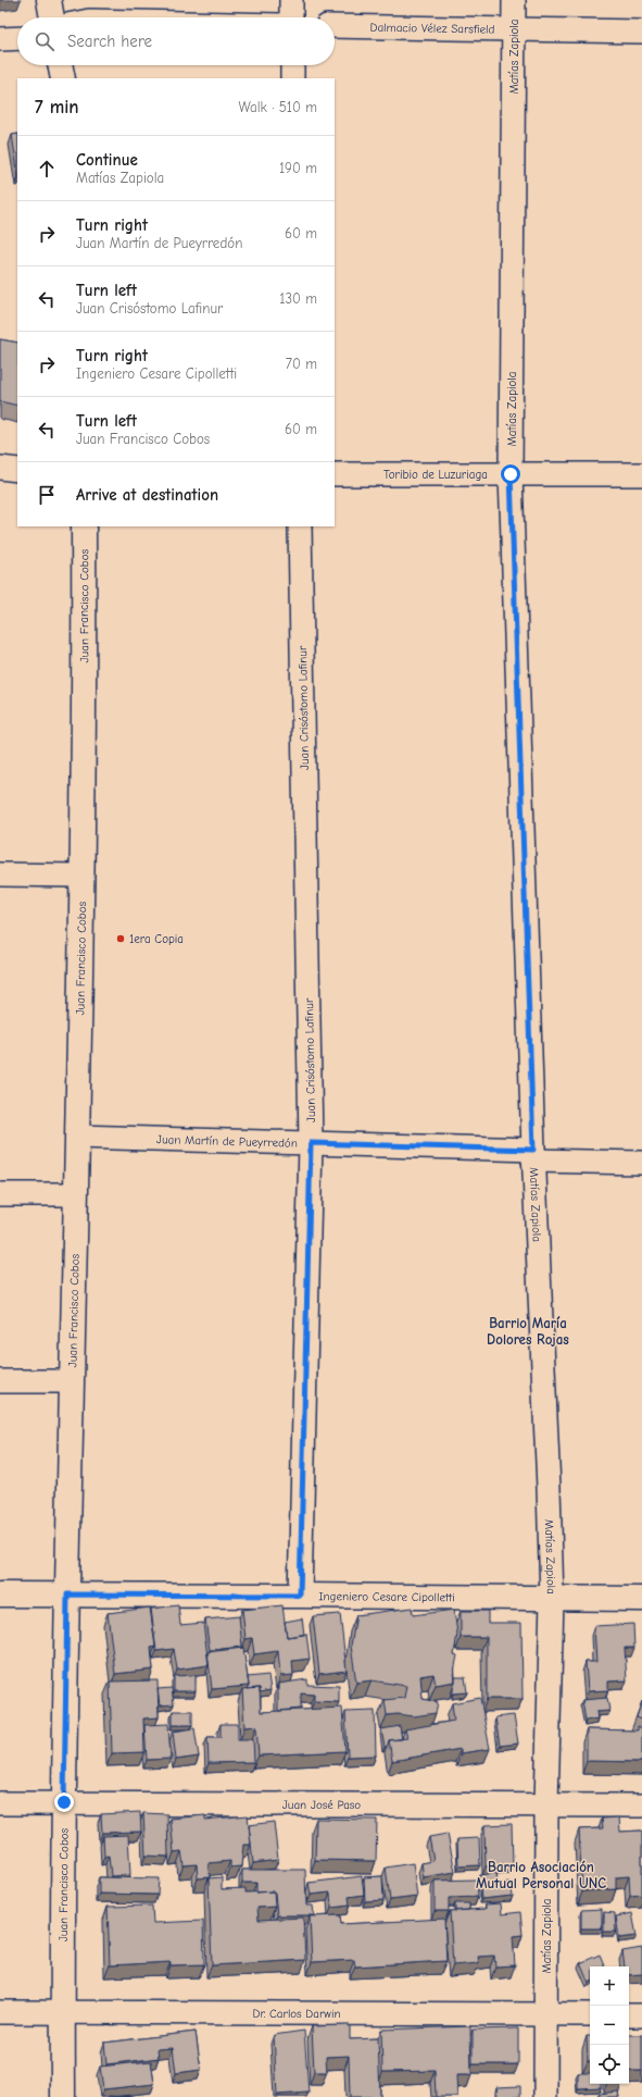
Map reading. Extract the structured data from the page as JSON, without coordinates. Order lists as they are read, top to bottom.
{
  "streets": {
    "street": [
      "Dalmacio Vélez Sarsfield",
      "Matías Zapiola",
      "Toribio de Luzuriaga",
      "Juan Francisco Cobos",
      "Juan Crisóstomo Lafinur",
      "Juan Martín de Pueyrredón",
      "Ingeniero Cesare Cipolletti",
      "Juan José Paso",
      "Dr. Carlos Darwin"
    ]
  },
  "crossings": [
    ["Dalmacio Vélez Sarsfield", "Matías Zapiola"],
    ["Matías Zapiola", "Toribio de Luzuriaga"],
    ["Matías Zapiola", "Juan Martín de Pueyrredón"],
    ["Matías Zapiola", "Ingeniero Cesare Cipolletti"],
    ["Matías Zapiola", "Juan José Paso"],
    ["Matías Zapiola", "Dr. Carlos Darwin"],
    ["Juan Francisco Cobos", "Juan Martín de Pueyrredón"],
    ["Juan Francisco Cobos", "Ingeniero Cesare Cipolletti"],
    ["Juan Francisco Cobos", "Juan José Paso"],
    ["Juan Francisco Cobos", "Dr. Carlos Darwin"],
    ["Juan Crisóstomo Lafinur", "Juan Martín de Pueyrredón"],
    ["Juan Crisóstomo Lafinur", "Ingeniero Cesare Cipolletti"]
  ],
  "districts": ["Barrio María Dolores Rojas", "Barrio Asociación Mutual Personal UNC"],
  "places": ["1era Copia"],
  "page": {
    "search": "Search here",
    "heading": ["7 min", "Walk · 510 m"],
    "list": [
      ["Continue", "Matías Zapiola", "190 m"],
      ["Turn right", "Juan Martín de Pueyrredón", "60 m"],
      ["Turn left", "Juan Crisóstomo Lafinur", "130 m"],
      ["Turn right", "Ingeniero Cesare Cipolletti", "70 m"],
      ["Turn left", "Juan Francisco Cobos", "60 m"],
      "Arrive at destination"
    ],
    "map_buttons": ["+", "−"]
  }
}
